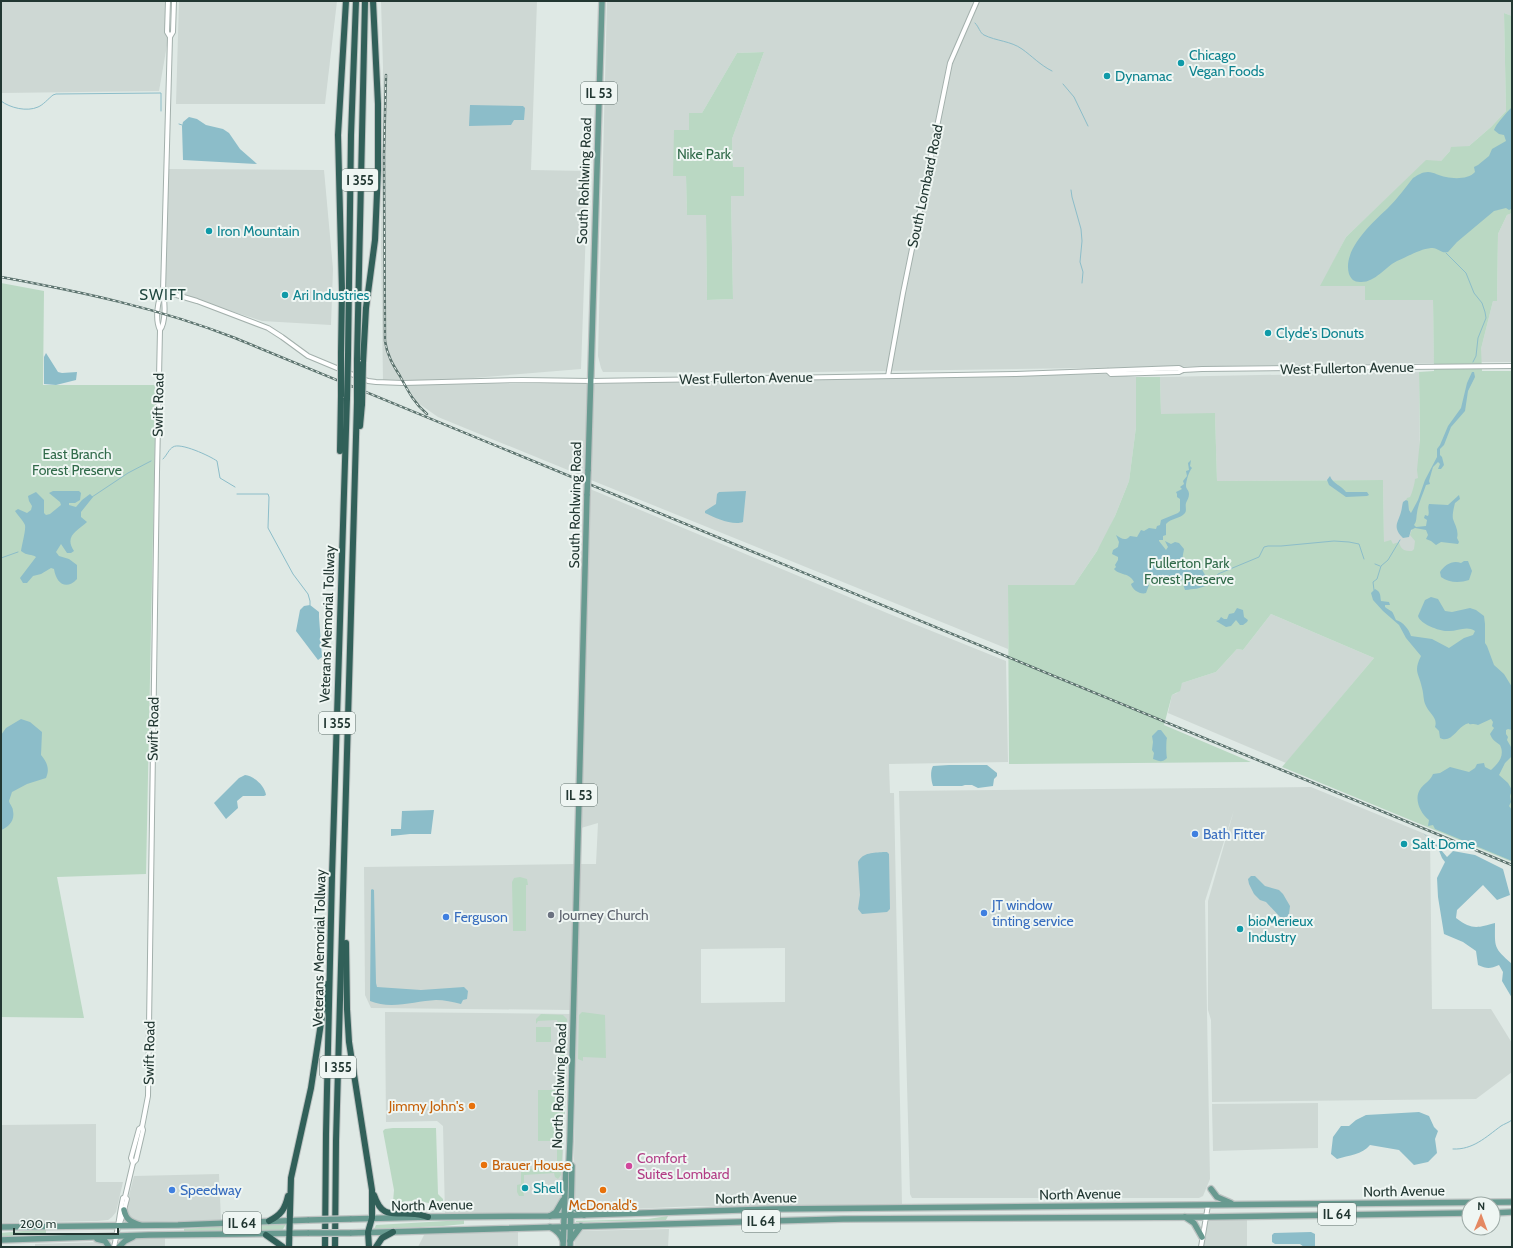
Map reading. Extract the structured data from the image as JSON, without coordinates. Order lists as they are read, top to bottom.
{
  "streets": {
    "highway": ["I 355", "Veterans Memorial Tollway"],
    "main road": [
      "IL 53",
      "South Rohlwing Road",
      "North Rohlwing Road",
      "North Avenue",
      "IL 64"
    ],
    "street": ["South Lombard Road", "West Fullerton Avenue", "Swift Road"]
  },
  "crossings": [
    ["IL 53", "North Rohlwing Road"],
    ["IL 53", "North Avenue"],
    ["South Rohlwing Road", "West Fullerton Avenue"],
    ["South Rohlwing Road", "North Rohlwing Road"],
    ["South Lombard Road", "West Fullerton Avenue"],
    ["West Fullerton Avenue", "Swift Road"],
    ["Swift Road", "North Avenue"],
    ["North Rohlwing Road", "North Avenue"]
  ],
  "districts": ["SWIFT"],
  "parks": ["Nike Park", "East Branch Forest Preserve", "Fullerton Park Forest Preserve"],
  "places": [
    "Chicago Vegan Foods",
    "Dynamac",
    "Iron Mountain",
    "Ari Industries",
    "Clyde's Donuts",
    "Bath Fitter",
    "Salt Dome",
    "JT window tinting service",
    "Journey Church",
    "Ferguson",
    "bioMerieux Industry",
    "Jimmy John's",
    "Brauer House",
    "Comfort Suites Lombard",
    "Shell",
    "Speedway",
    "McDonald's"
  ],
  "scale_bar": "200 m",
  "north": "top"
}
